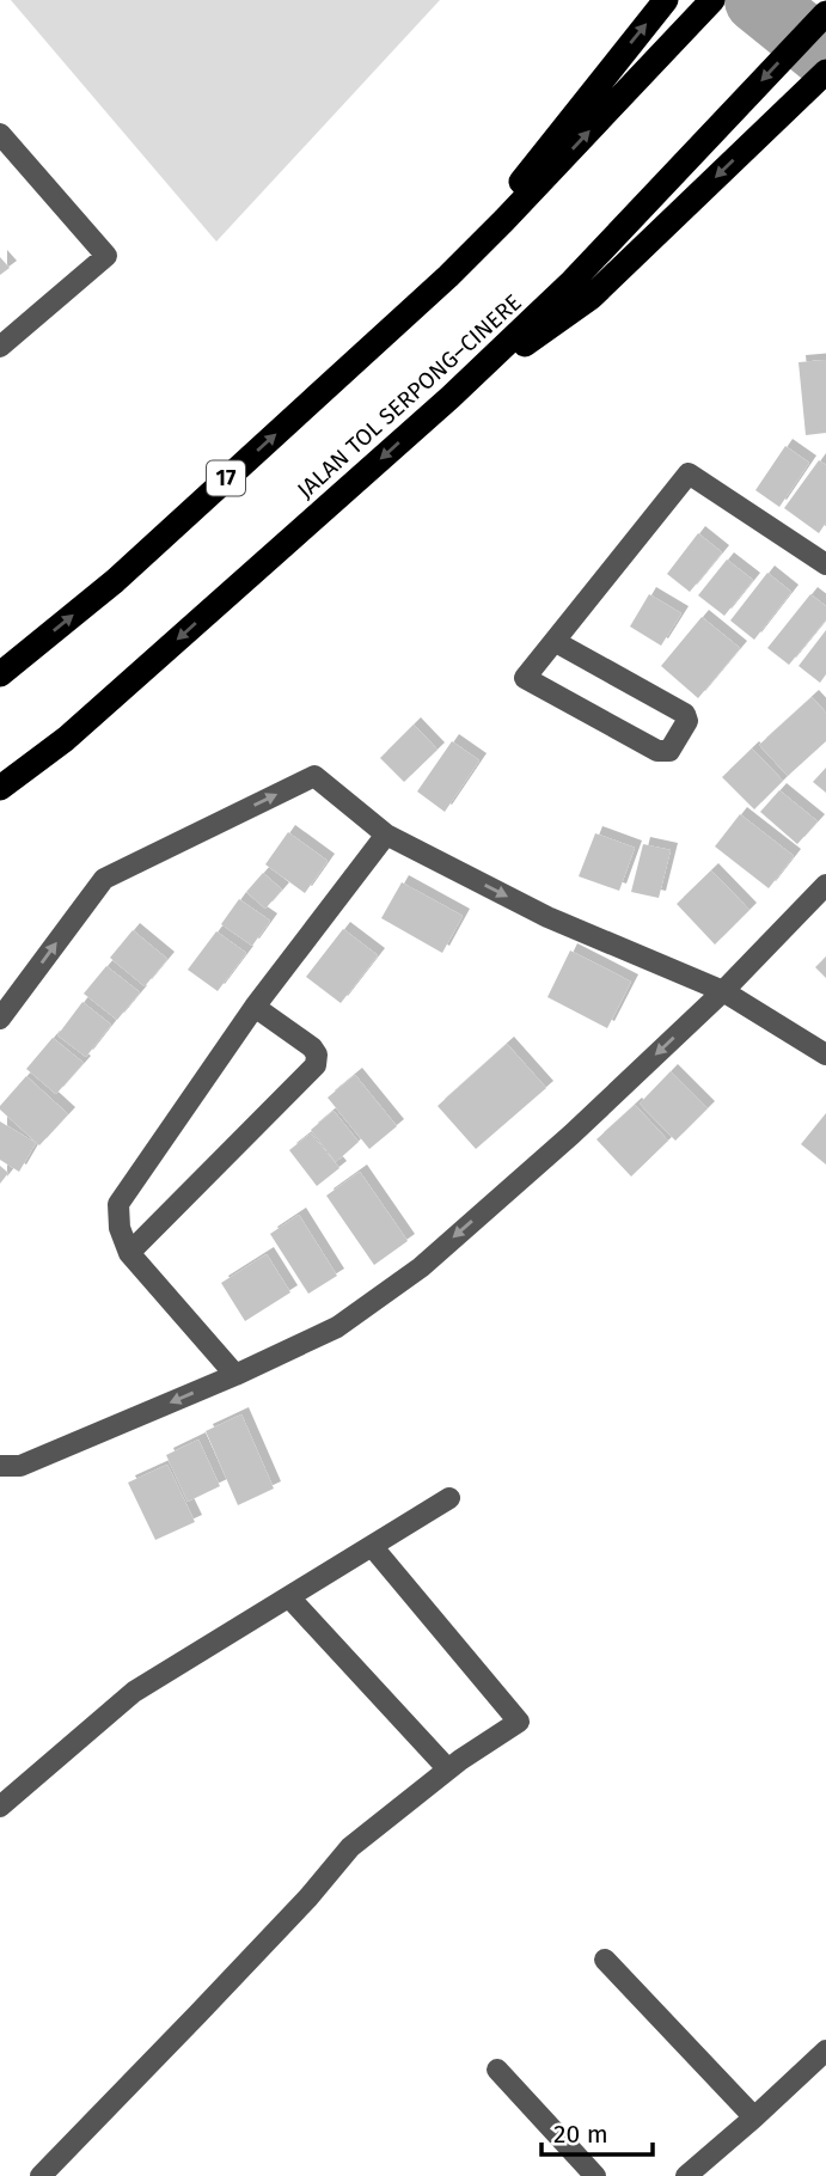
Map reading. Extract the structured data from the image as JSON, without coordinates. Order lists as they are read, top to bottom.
{
  "streets": {
    "highway": ["JALAN TOL SERPONG–CINERE", "17"]
  },
  "scale_bar": "20 m"
}
